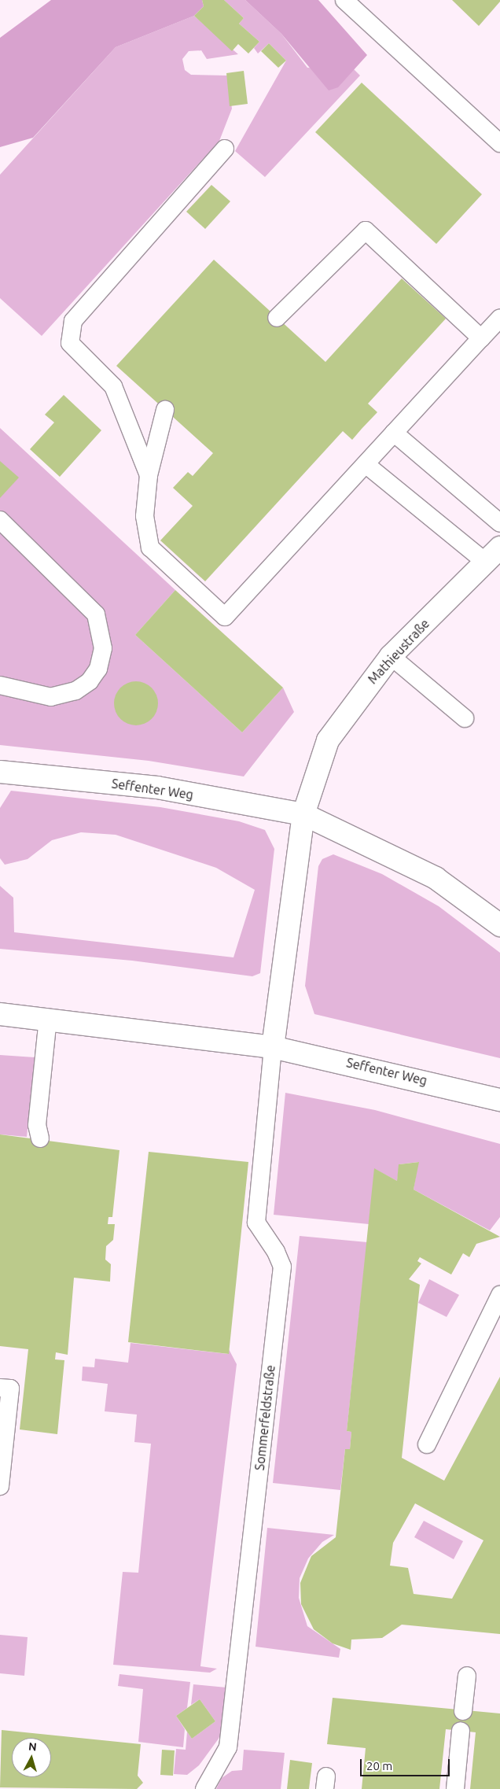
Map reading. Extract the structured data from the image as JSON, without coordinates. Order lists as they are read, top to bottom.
{
  "streets": {
    "street": ["Mathieustraße", "Seffenter Weg"],
    "lane": ["Sommerfeldstraße"]
  },
  "crossings": [
    ["Mathieustraße", "Seffenter Weg"],
    ["Seffenter Weg", "Sommerfeldstraße"]
  ],
  "scale_bar": "20 m",
  "north": "top"
}
